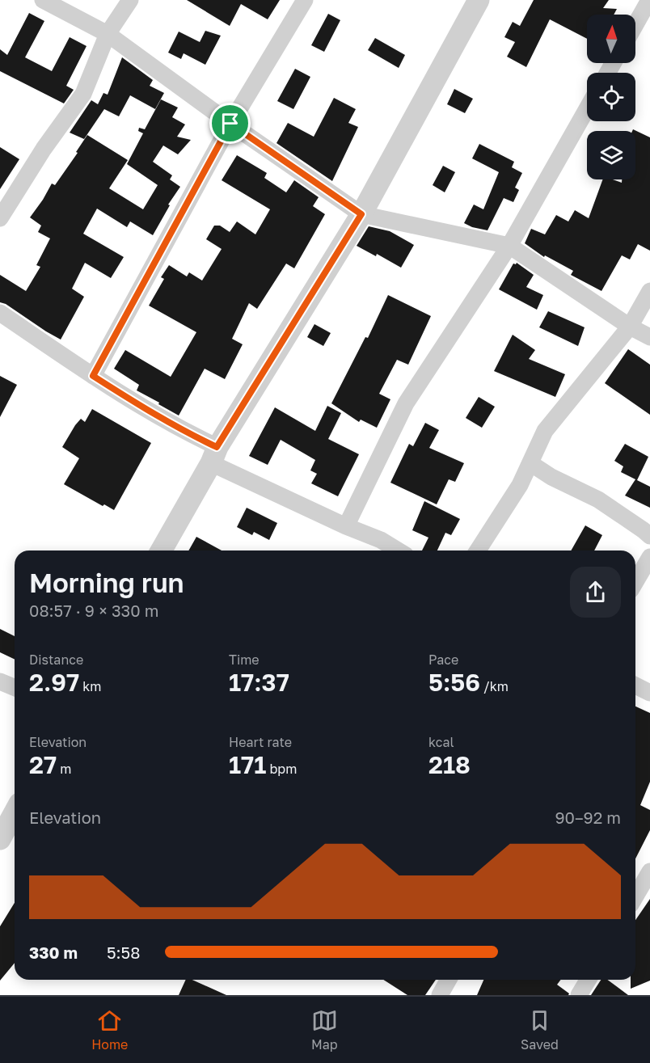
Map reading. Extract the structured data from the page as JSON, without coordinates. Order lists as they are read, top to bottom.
{
  "north": "top",
  "page": {
    "heading": ["Morning run", "08:57 · 9 × 330 m"],
    "stats": [
      ["Distance", "2.97 km"],
      ["Time", "17:37"],
      ["Pace", "5:56 /km"],
      ["Elevation", "27 m"],
      ["Heart rate", "171 bpm"],
      ["kcal", "218"]
    ],
    "chart": ["Elevation", "90–92 m"],
    "list": [
      {
        "name": "330 m",
        "note": "5:58"
      }
    ],
    "tabs": ["Home", "Map", "Saved"]
  }
}
